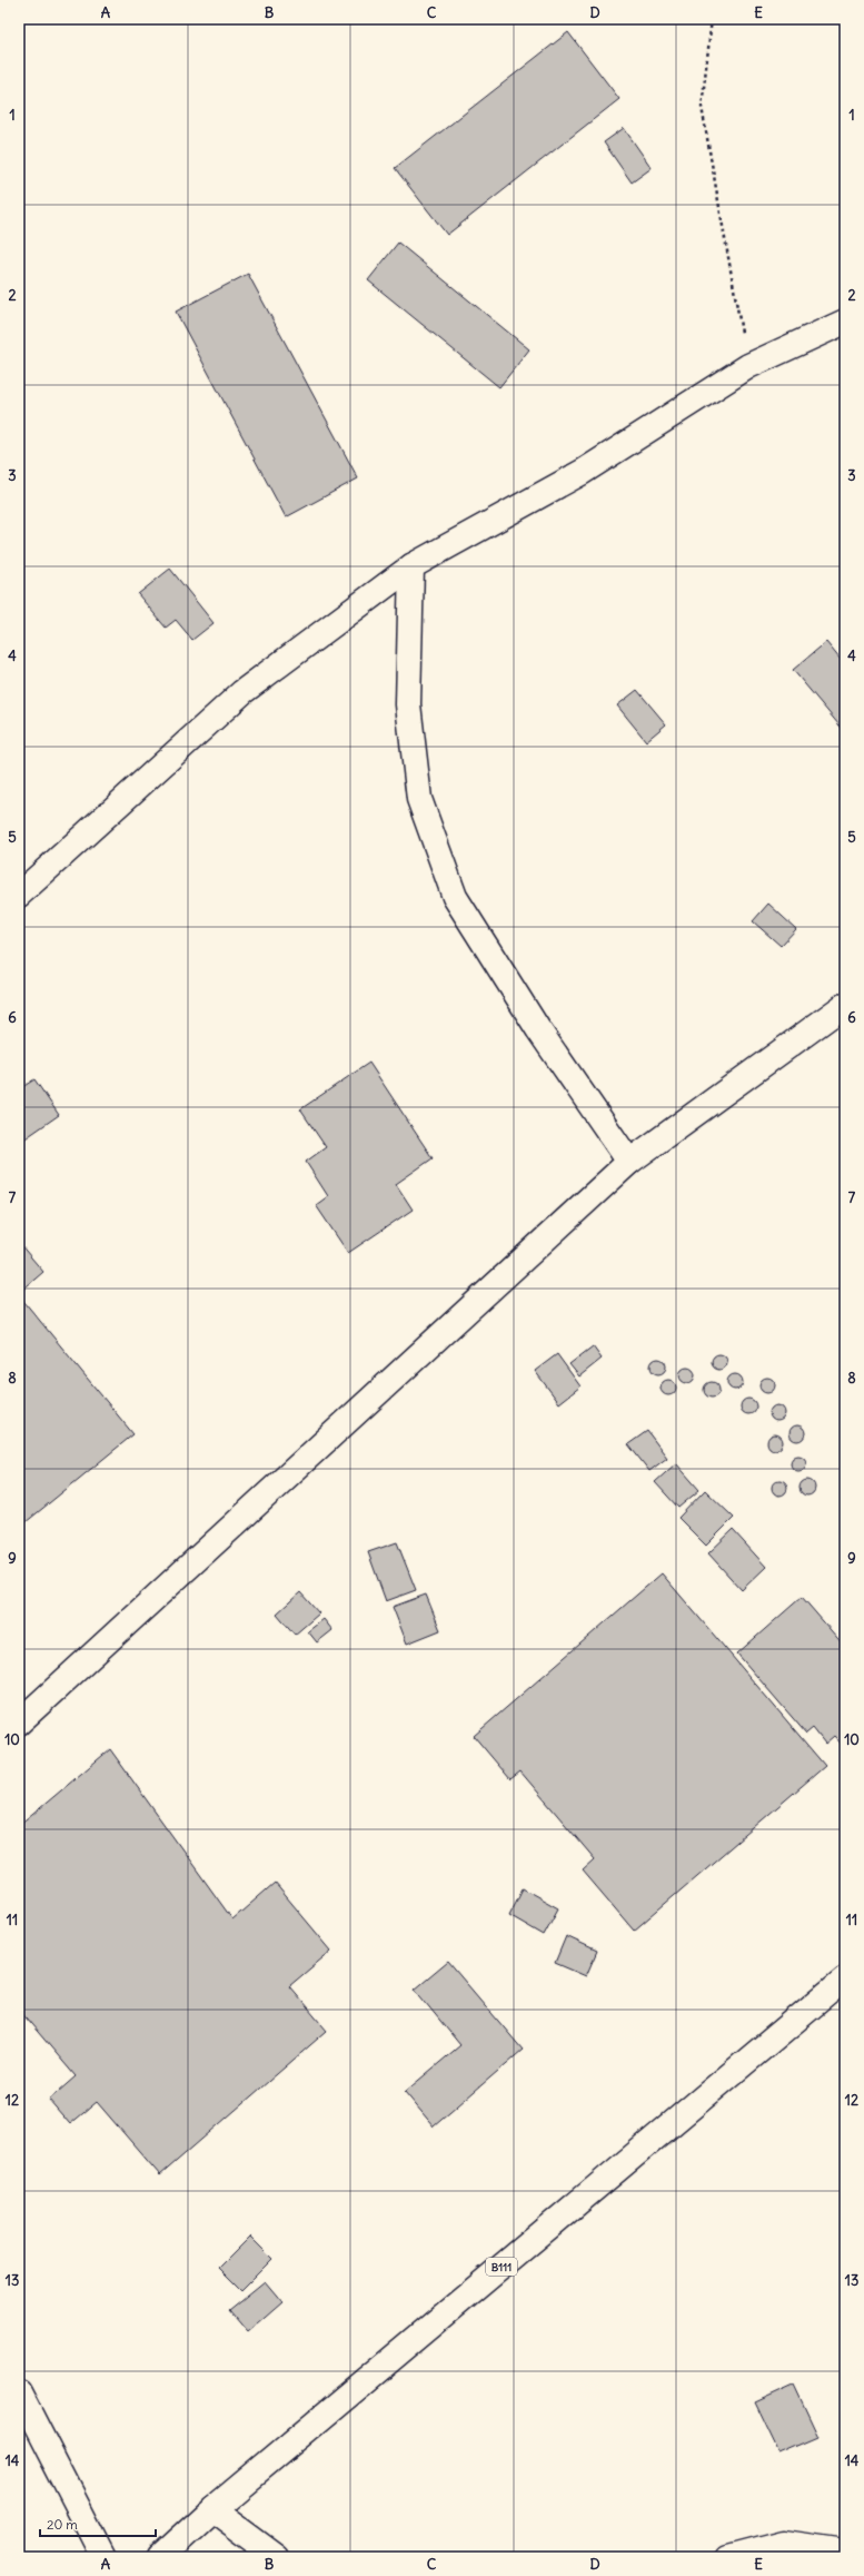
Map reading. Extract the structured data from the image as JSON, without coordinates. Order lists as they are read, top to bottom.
{
  "streets": {
    "street": ["B111"]
  },
  "scale_bar": "20 m",
  "grid": {
    "columns": [
      "A",
      "B",
      "C",
      "D",
      "E"
    ],
    "rows": [
      "1",
      "2",
      "3",
      "4",
      "5",
      "6",
      "7",
      "8",
      "9",
      "10",
      "11",
      "12",
      "13",
      "14"
    ]
  }
}
